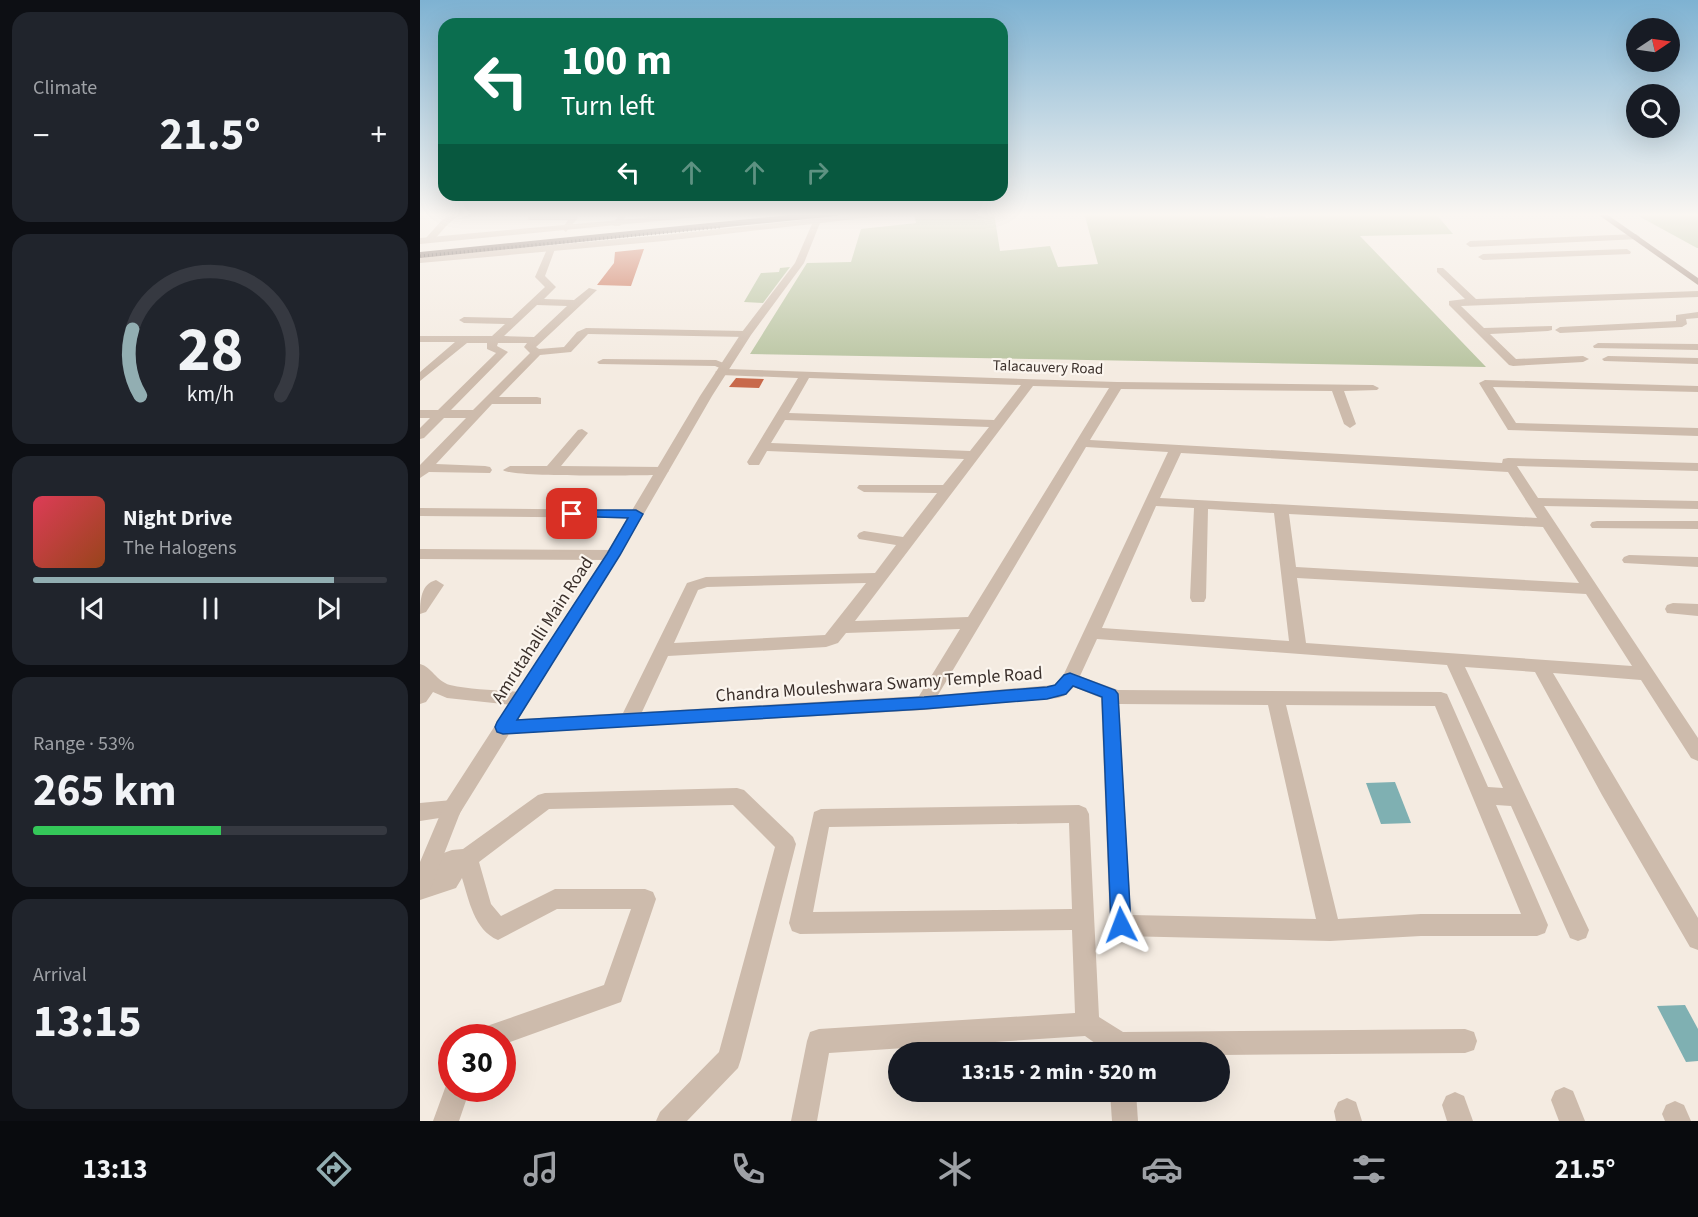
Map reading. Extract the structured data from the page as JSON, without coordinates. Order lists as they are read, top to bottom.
{
  "streets": {
    "street": ["Talacauvery Road", "Amrutahalli Main Road", "Chandra Mouleshwara Swamy Temple Road"]
  },
  "crossings": [
    ["Talacauvery Road", "Amrutahalli Main Road"],
    ["Amrutahalli Main Road", "Chandra Mouleshwara Swamy Temple Road"]
  ],
  "north": "right",
  "page": {
    "tile": [
      "Climate",
      ["Range · 53%", "265 km"],
      ["Arrival", "13:15"]
    ],
    "turn": ["100 m", "Turn left"],
    "heat": ["−", "21.5°", "+"],
    "song": ["Night Drive", "The Halogens"],
    "limit": "30",
    "trip": "13:15 · 2 min · 520 m",
    "tabs": ["13:13", "21.5°"],
    "gauge": ["28", "km/h"]
  }
}
